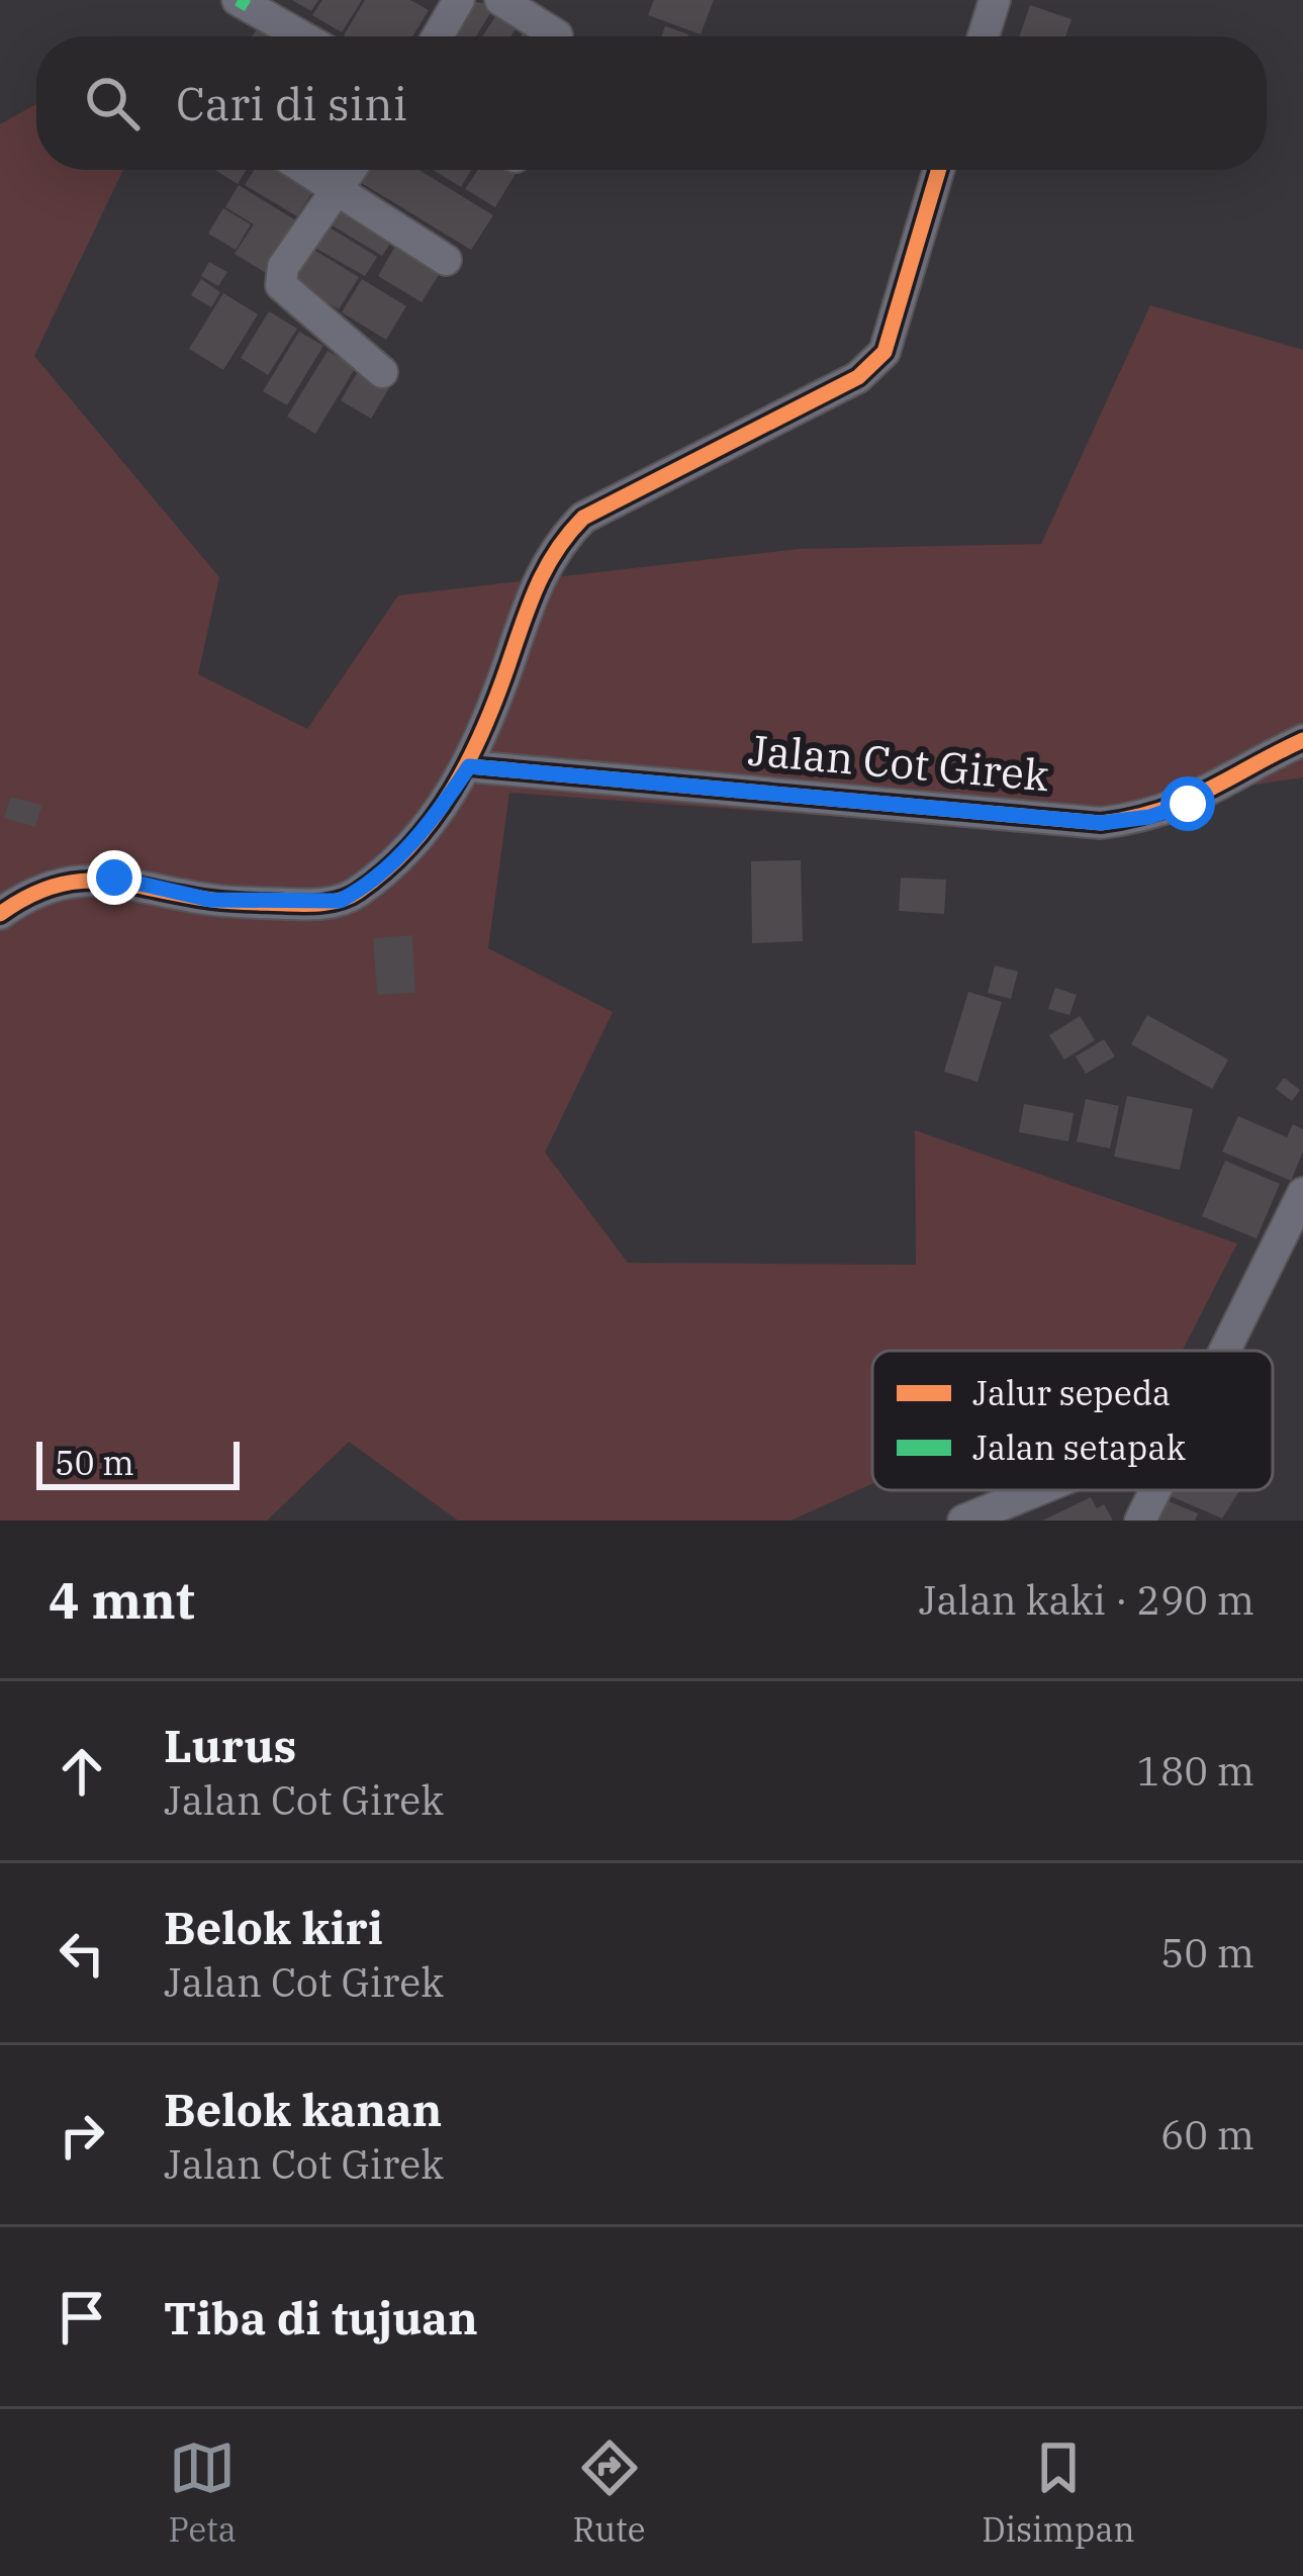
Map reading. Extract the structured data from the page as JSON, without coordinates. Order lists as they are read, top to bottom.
{
  "streets": {
    "street": ["Jalan Cot Girek"]
  },
  "legend": ["Jalur sepeda", "Jalan setapak"],
  "scale_bar": "50 m",
  "page": {
    "search": "Cari di sini",
    "scale": "50 m",
    "heading": ["4 mnt", "Jalan kaki · 290 m"],
    "list": [
      ["Lurus", "Jalan Cot Girek", "180 m"],
      ["Belok kiri", "Jalan Cot Girek", "50 m"],
      ["Belok kanan", "Jalan Cot Girek", "60 m"],
      "Tiba di tujuan"
    ],
    "nav": ["Peta", "Rute", "Disimpan"]
  }
}
